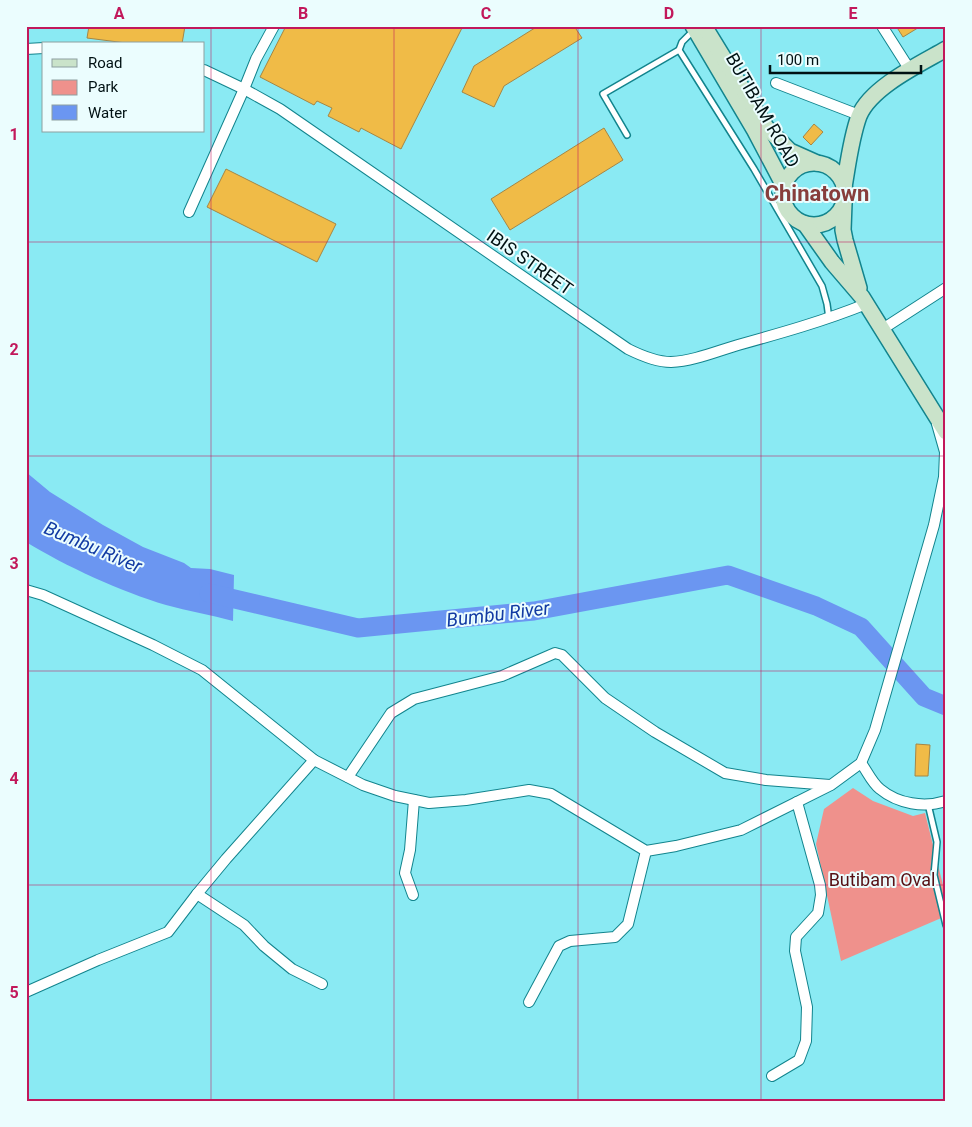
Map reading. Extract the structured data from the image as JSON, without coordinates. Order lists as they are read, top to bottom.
{
  "streets": {
    "main road": ["BUTIBAM ROAD"],
    "street": ["IBIS STREET"]
  },
  "districts": ["Chinatown"],
  "water": ["Bumbu River"],
  "parks": ["Butibam Oval"],
  "legend": ["Road", "Park", "Water"],
  "scale_bar": "100 m",
  "grid": {
    "columns": [
      "A",
      "B",
      "C",
      "D",
      "E"
    ],
    "rows": [
      "1",
      "2",
      "3",
      "4",
      "5"
    ]
  }
}
